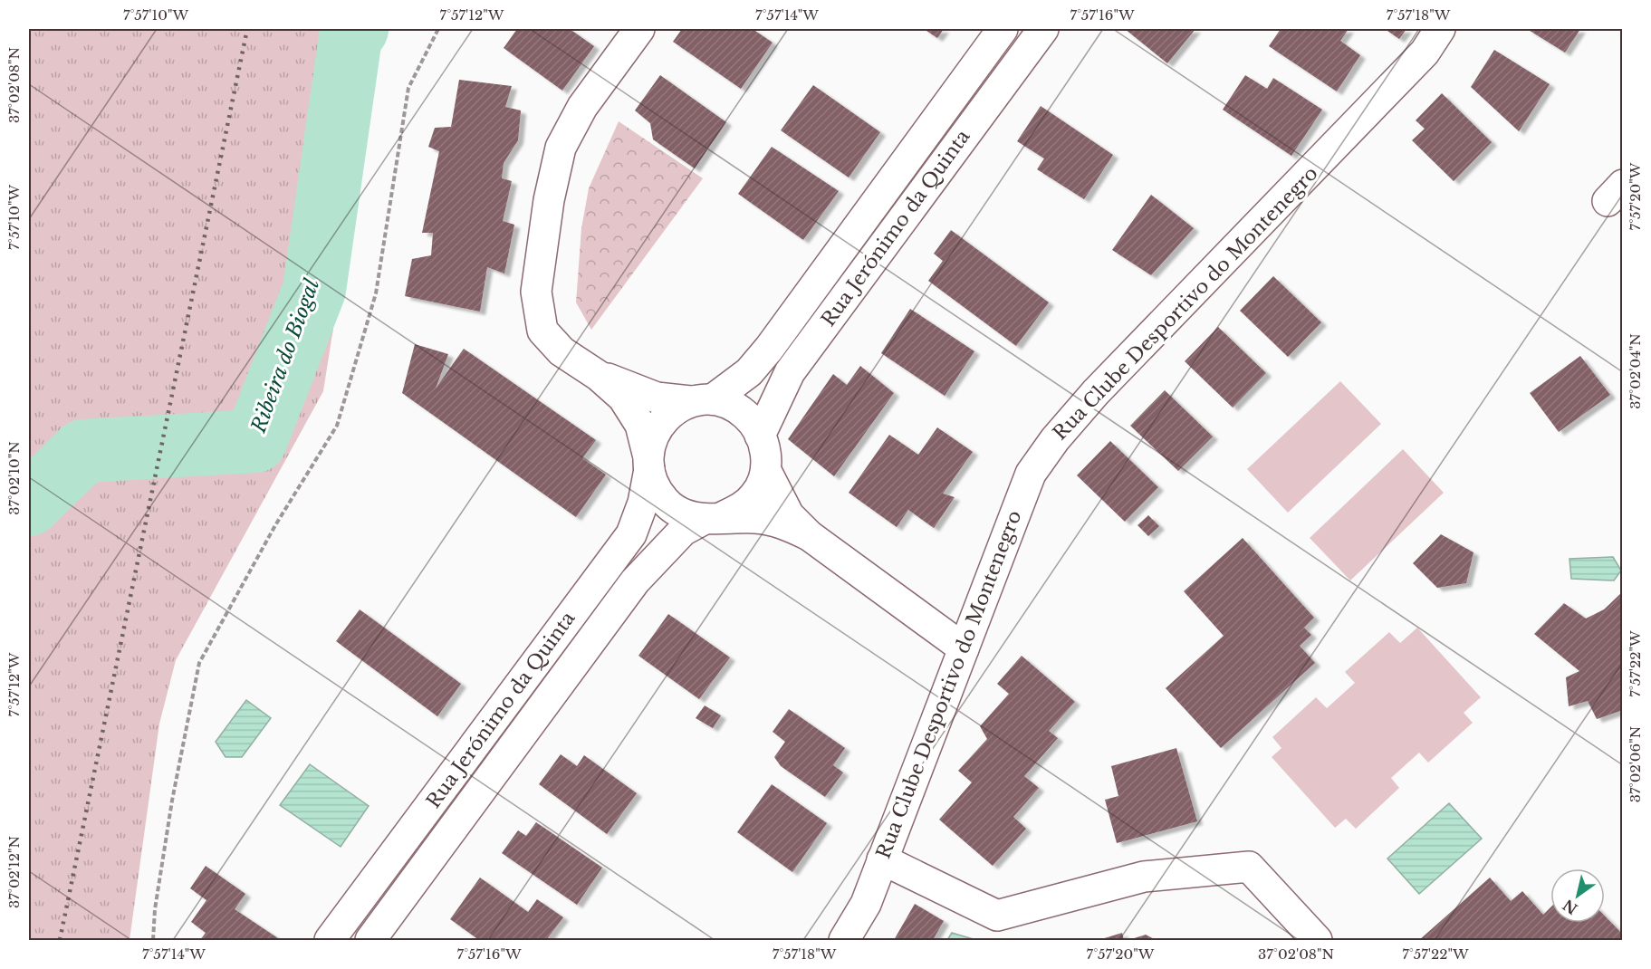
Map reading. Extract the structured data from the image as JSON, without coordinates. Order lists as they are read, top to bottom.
{
  "streets": {
    "street": ["Rua Jerónimo da Quinta", "Rua Clube Desportivo do Montenegro"]
  },
  "water": ["Ribeira do Biogal"],
  "north": "bottom left",
  "coordinates": [
    "7°57'10\"W",
    "7°57'12\"W",
    "7°57'14\"W",
    "7°57'16\"W",
    "7°57'18\"W",
    "37°02'08\"N",
    "7°57'20\"W",
    "37°02'04\"N",
    "37°02'10\"N",
    "7°57'22\"W",
    "37°02'06\"N",
    "37°02'12\"N"
  ]
}
